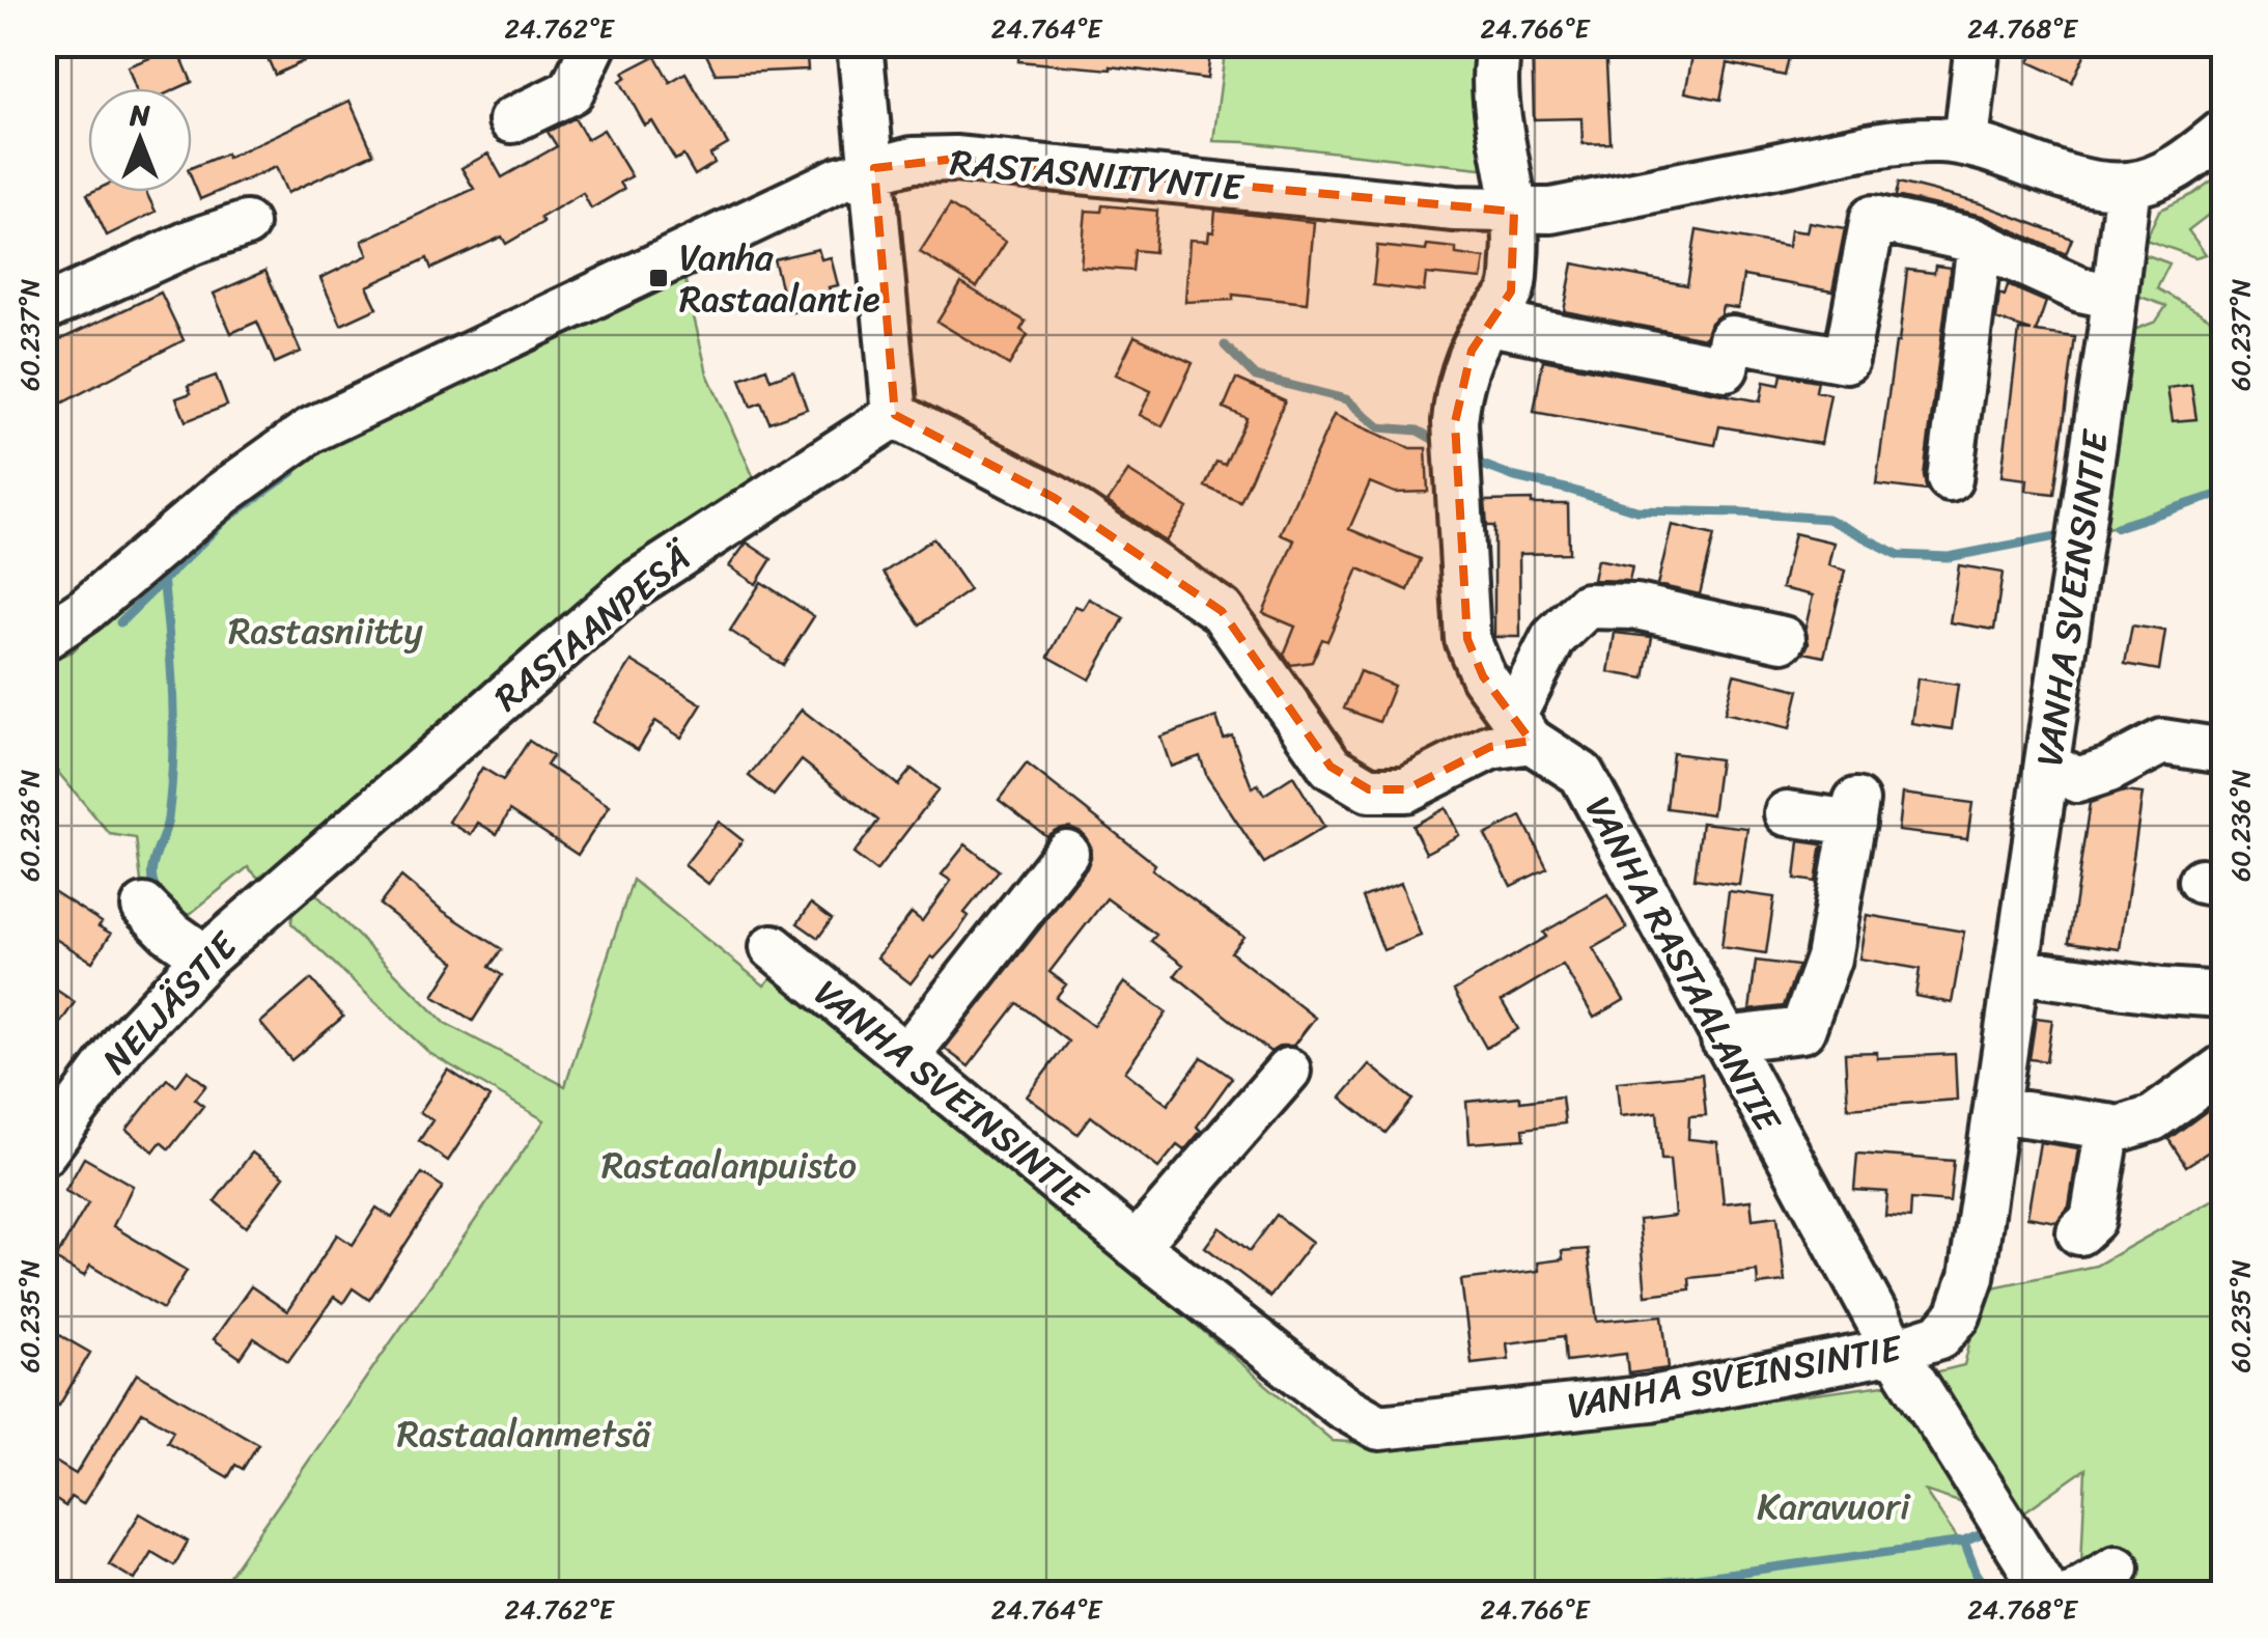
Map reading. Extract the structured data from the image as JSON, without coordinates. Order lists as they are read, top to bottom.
{
  "streets": {
    "street": [
      "RASTASNIITYNTIE",
      "VANHA SVEINSINTIE",
      "RASTAANPESÄ",
      "VANHA RASTAALANTIE",
      "NELJÄSTIE"
    ]
  },
  "crossings": [
    ["RASTASNIITYNTIE", "VANHA SVEINSINTIE"],
    ["VANHA SVEINSINTIE", "VANHA RASTAALANTIE"],
    ["RASTAANPESÄ", "NELJÄSTIE"]
  ],
  "parks": [
    "Rastasniitty",
    "Rastaalanpuisto",
    "Rastaalanmetsä",
    "Karavuori"
  ],
  "places": {
    "transit": ["Vanha Rastaalantie"]
  },
  "north": "top",
  "coordinates": [
    "24.762°E",
    "24.764°E",
    "24.766°E",
    "24.768°E",
    "60.237°N",
    "60.236°N",
    "60.235°N"
  ]
}
